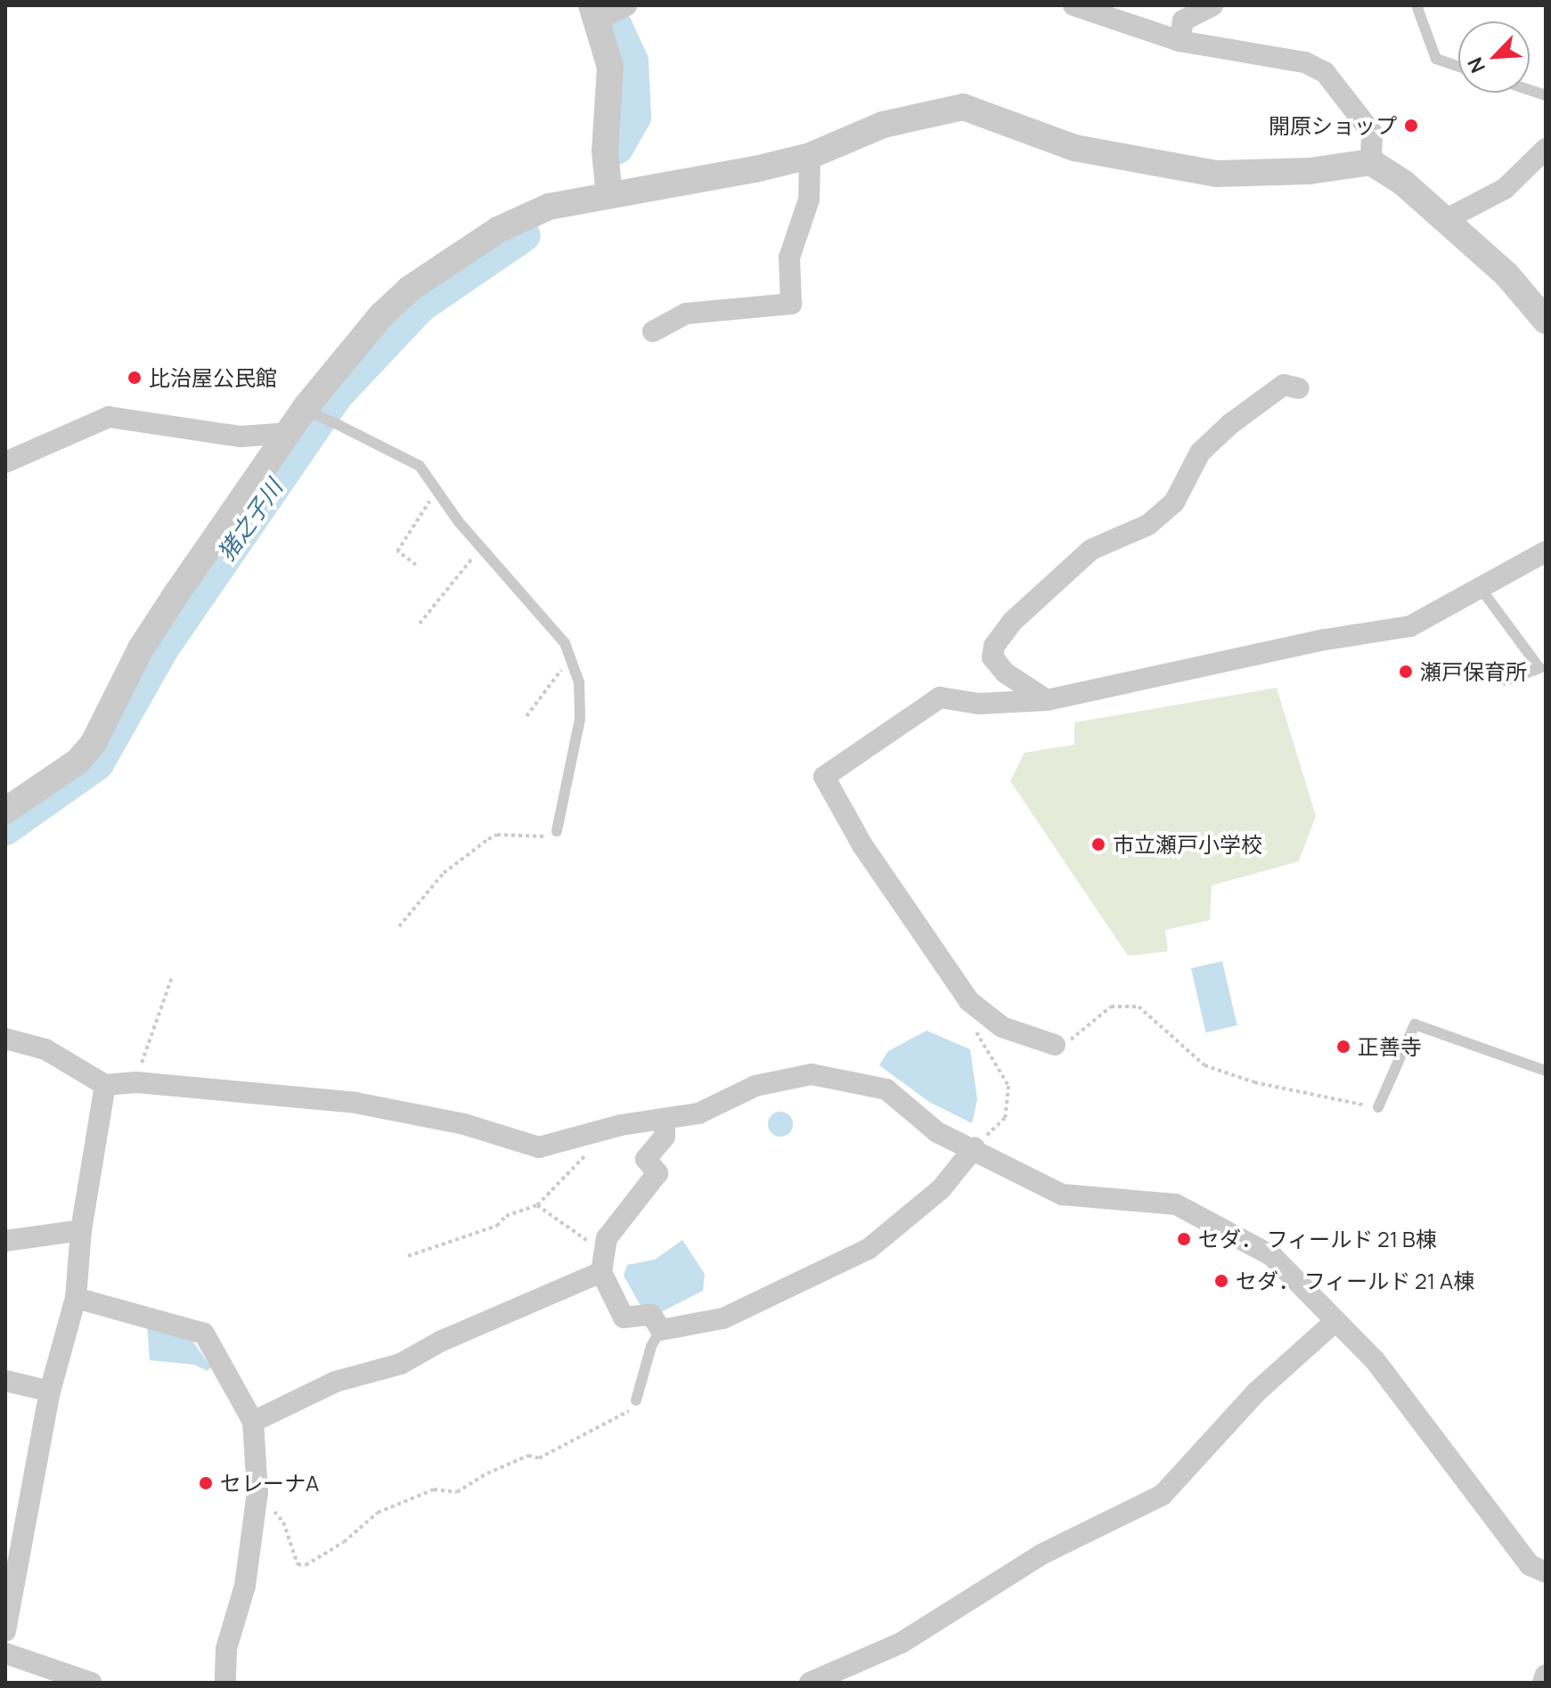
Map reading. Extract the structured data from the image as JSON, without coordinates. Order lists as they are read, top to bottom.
{
  "water": ["猪之子川"],
  "places": [
    "開原ショップ",
    "比治屋公民館",
    "瀬戸保育所",
    "市立瀬戸小学校",
    "正善寺",
    "セダ． フィールド 21 B棟",
    "セダ． フィールド 21 A棟",
    "セレーナA"
  ],
  "north": "bottom left"
}
